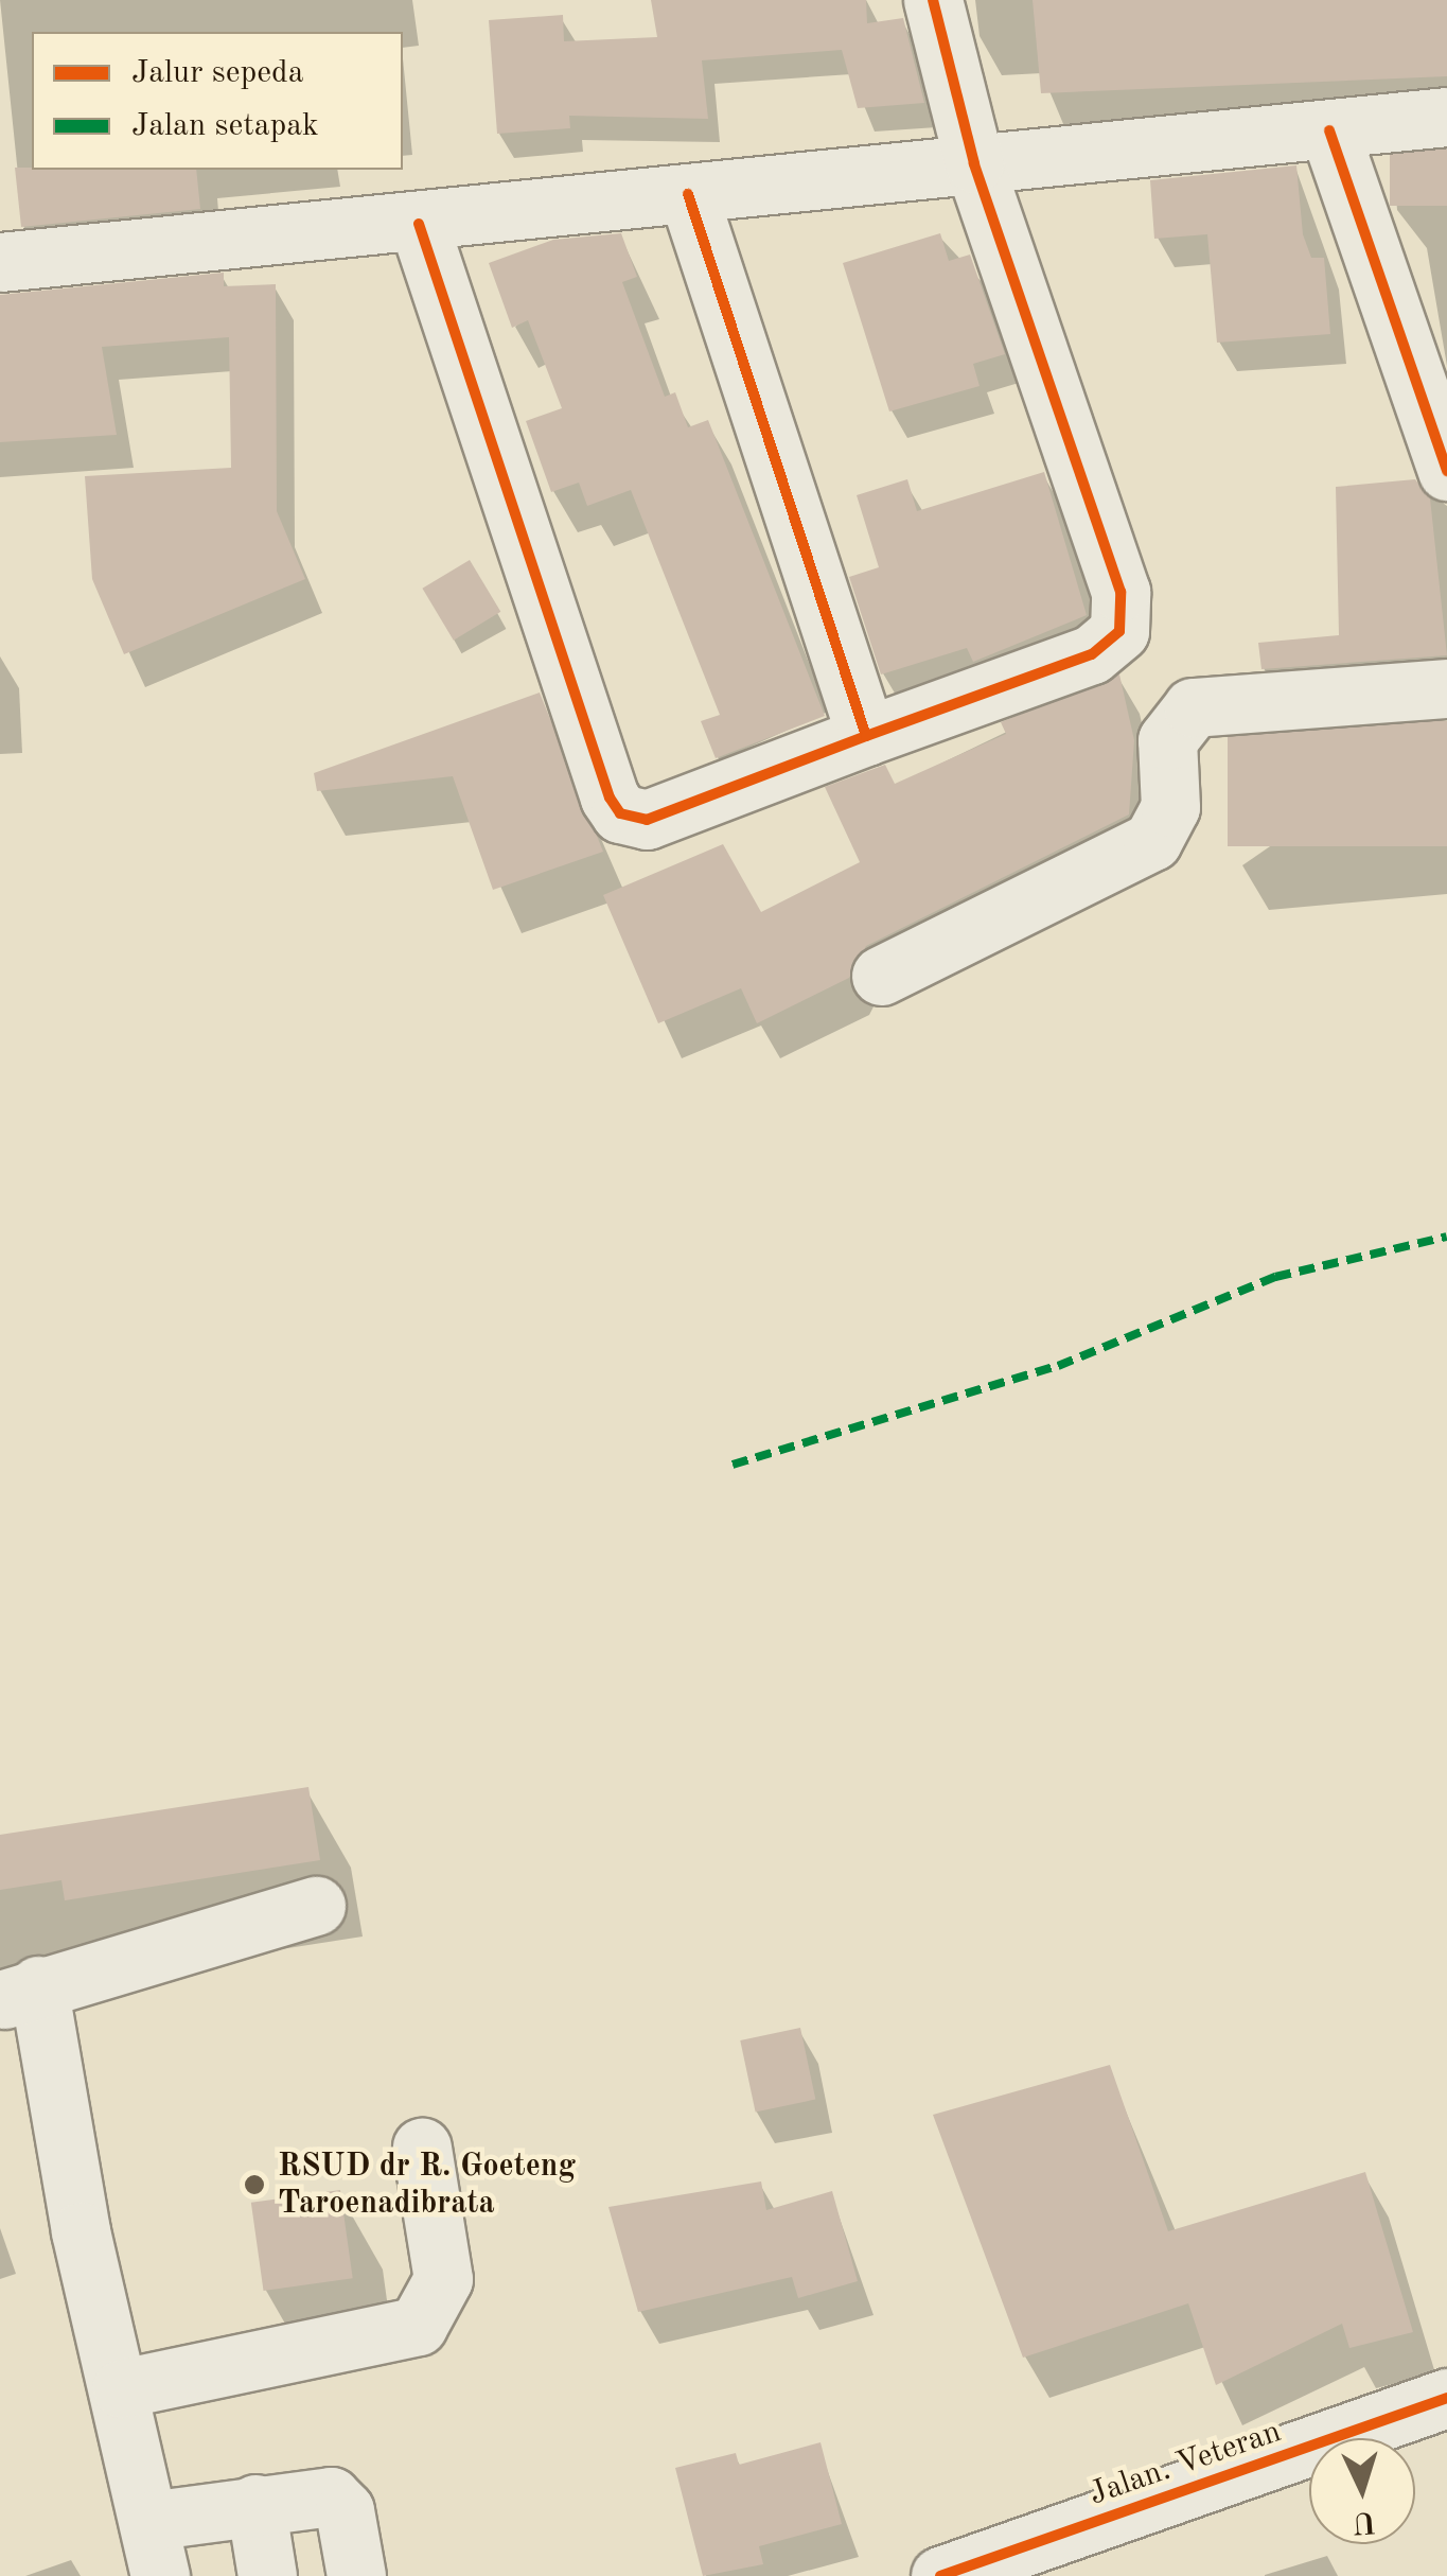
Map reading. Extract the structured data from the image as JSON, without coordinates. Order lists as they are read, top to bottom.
{
  "streets": {
    "street": ["Jalan. Veteran"]
  },
  "places": ["RSUD dr R. Goeteng Taroenadibrata"],
  "legend": ["Jalur sepeda", "Jalan setapak"],
  "north": "bottom"
}
